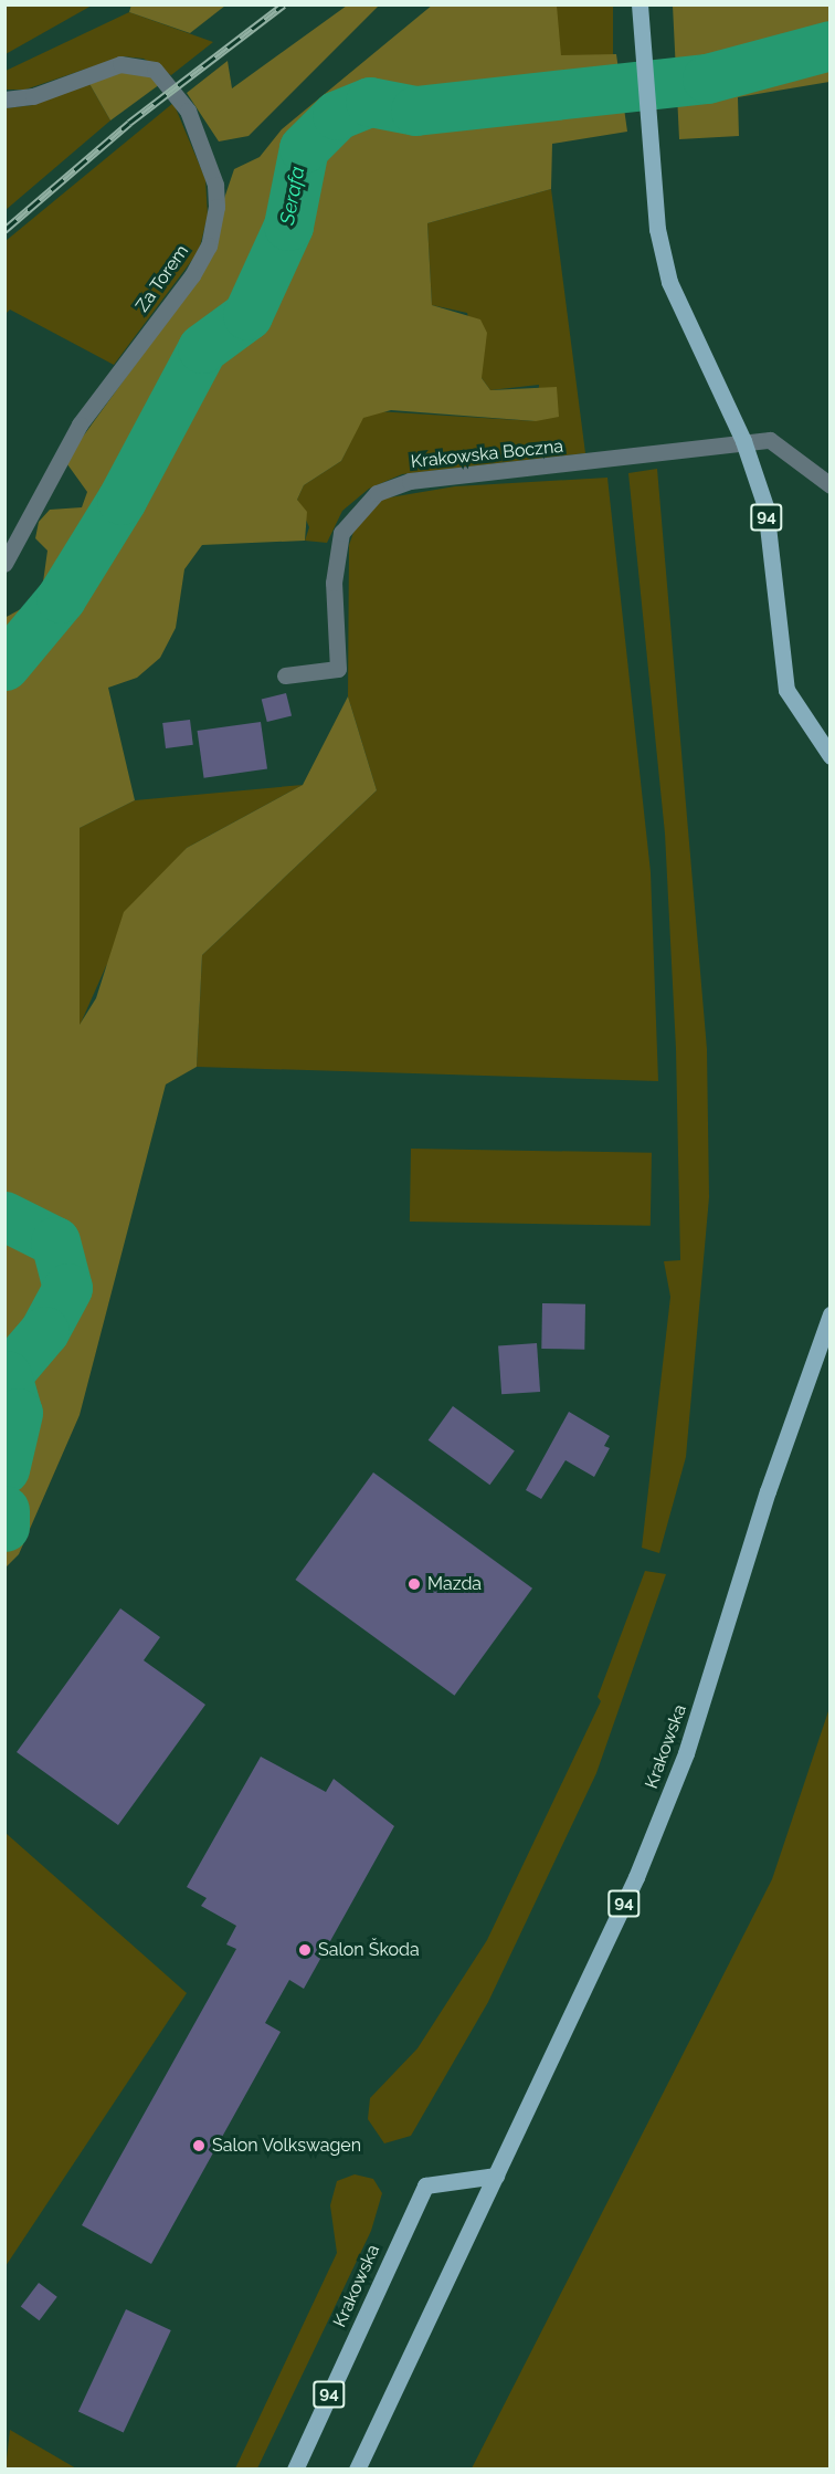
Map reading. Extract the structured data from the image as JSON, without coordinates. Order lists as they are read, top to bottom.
{
  "streets": {
    "main road": ["94", "Krakowska"],
    "street": ["Za Torem", "Krakowska Boczna"]
  },
  "crossings": [
    ["Krakowska Boczna", "94"]
  ],
  "water": ["Serafa"],
  "places": ["Mazda", "Salon Škoda", "Salon Volkswagen"]
}
